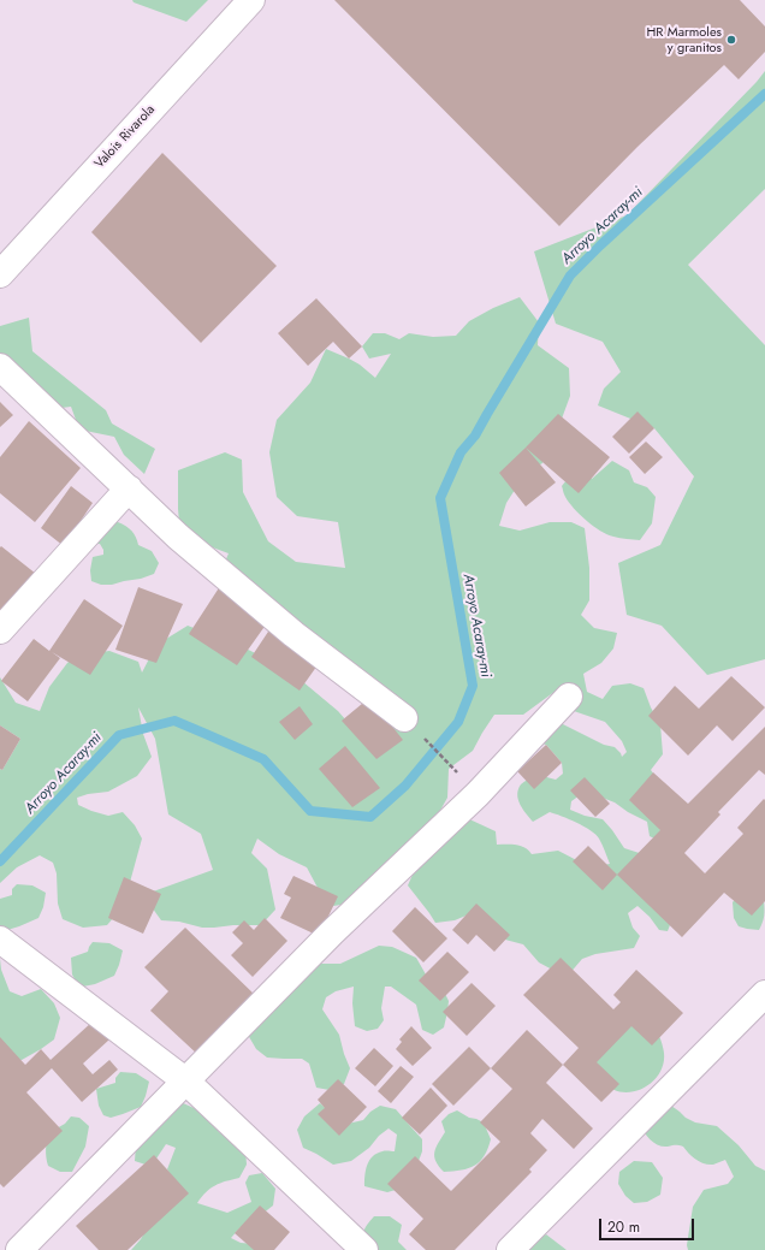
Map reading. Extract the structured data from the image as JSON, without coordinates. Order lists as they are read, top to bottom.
{
  "streets": {
    "street": ["Valois Rivarola"]
  },
  "water": ["Arroyo Acaray-mi"],
  "places": ["HR Marmoles y granitos"],
  "scale_bar": "20 m"
}
